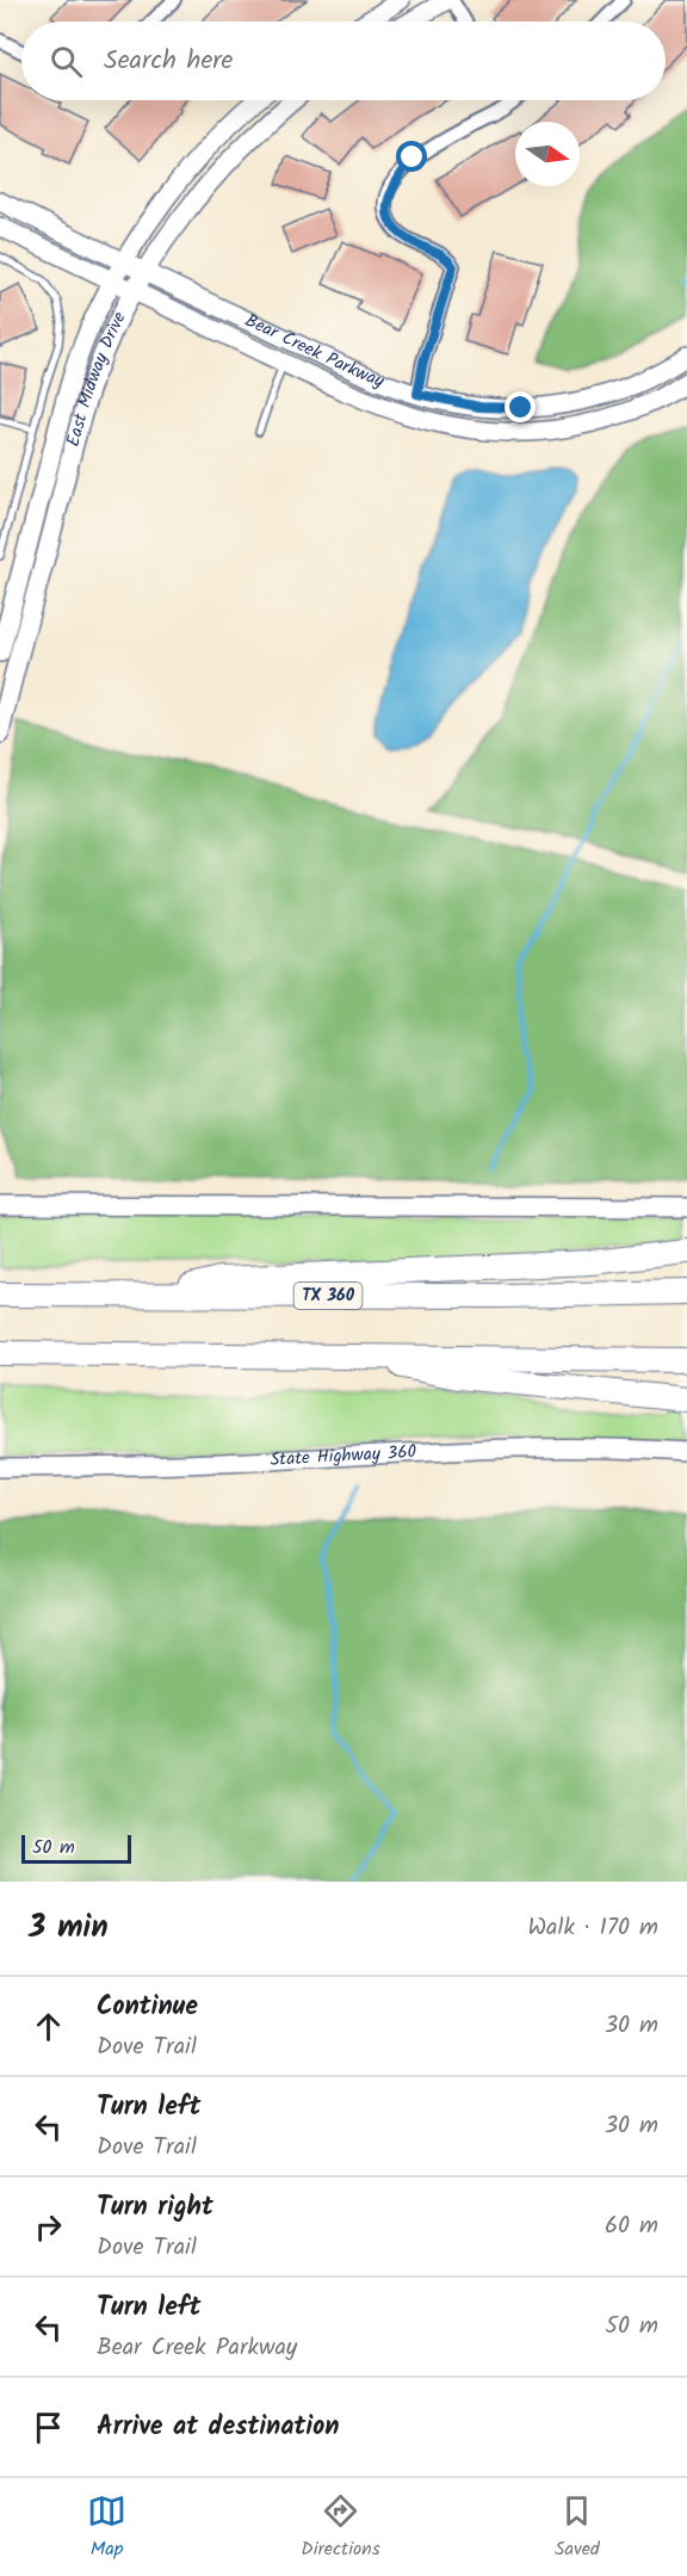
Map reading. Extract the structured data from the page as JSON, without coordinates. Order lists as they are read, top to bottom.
{
  "streets": {
    "highway": ["TX 360"],
    "main road": ["Bear Creek Parkway", "East Midway Drive", "State Highway 360"]
  },
  "crossings": [
    ["Bear Creek Parkway", "East Midway Drive"]
  ],
  "scale_bar": "50 m",
  "north": "right",
  "page": {
    "search": "Search here",
    "scale": "50 m",
    "heading": ["3 min", "Walk · 170 m"],
    "list": [
      ["Continue", "Dove Trail", "30 m"],
      ["Turn left", "Dove Trail", "30 m"],
      ["Turn right", "Dove Trail", "60 m"],
      ["Turn left", "Bear Creek Parkway", "50 m"],
      "Arrive at destination"
    ],
    "nav": ["Map", "Directions", "Saved"]
  }
}
